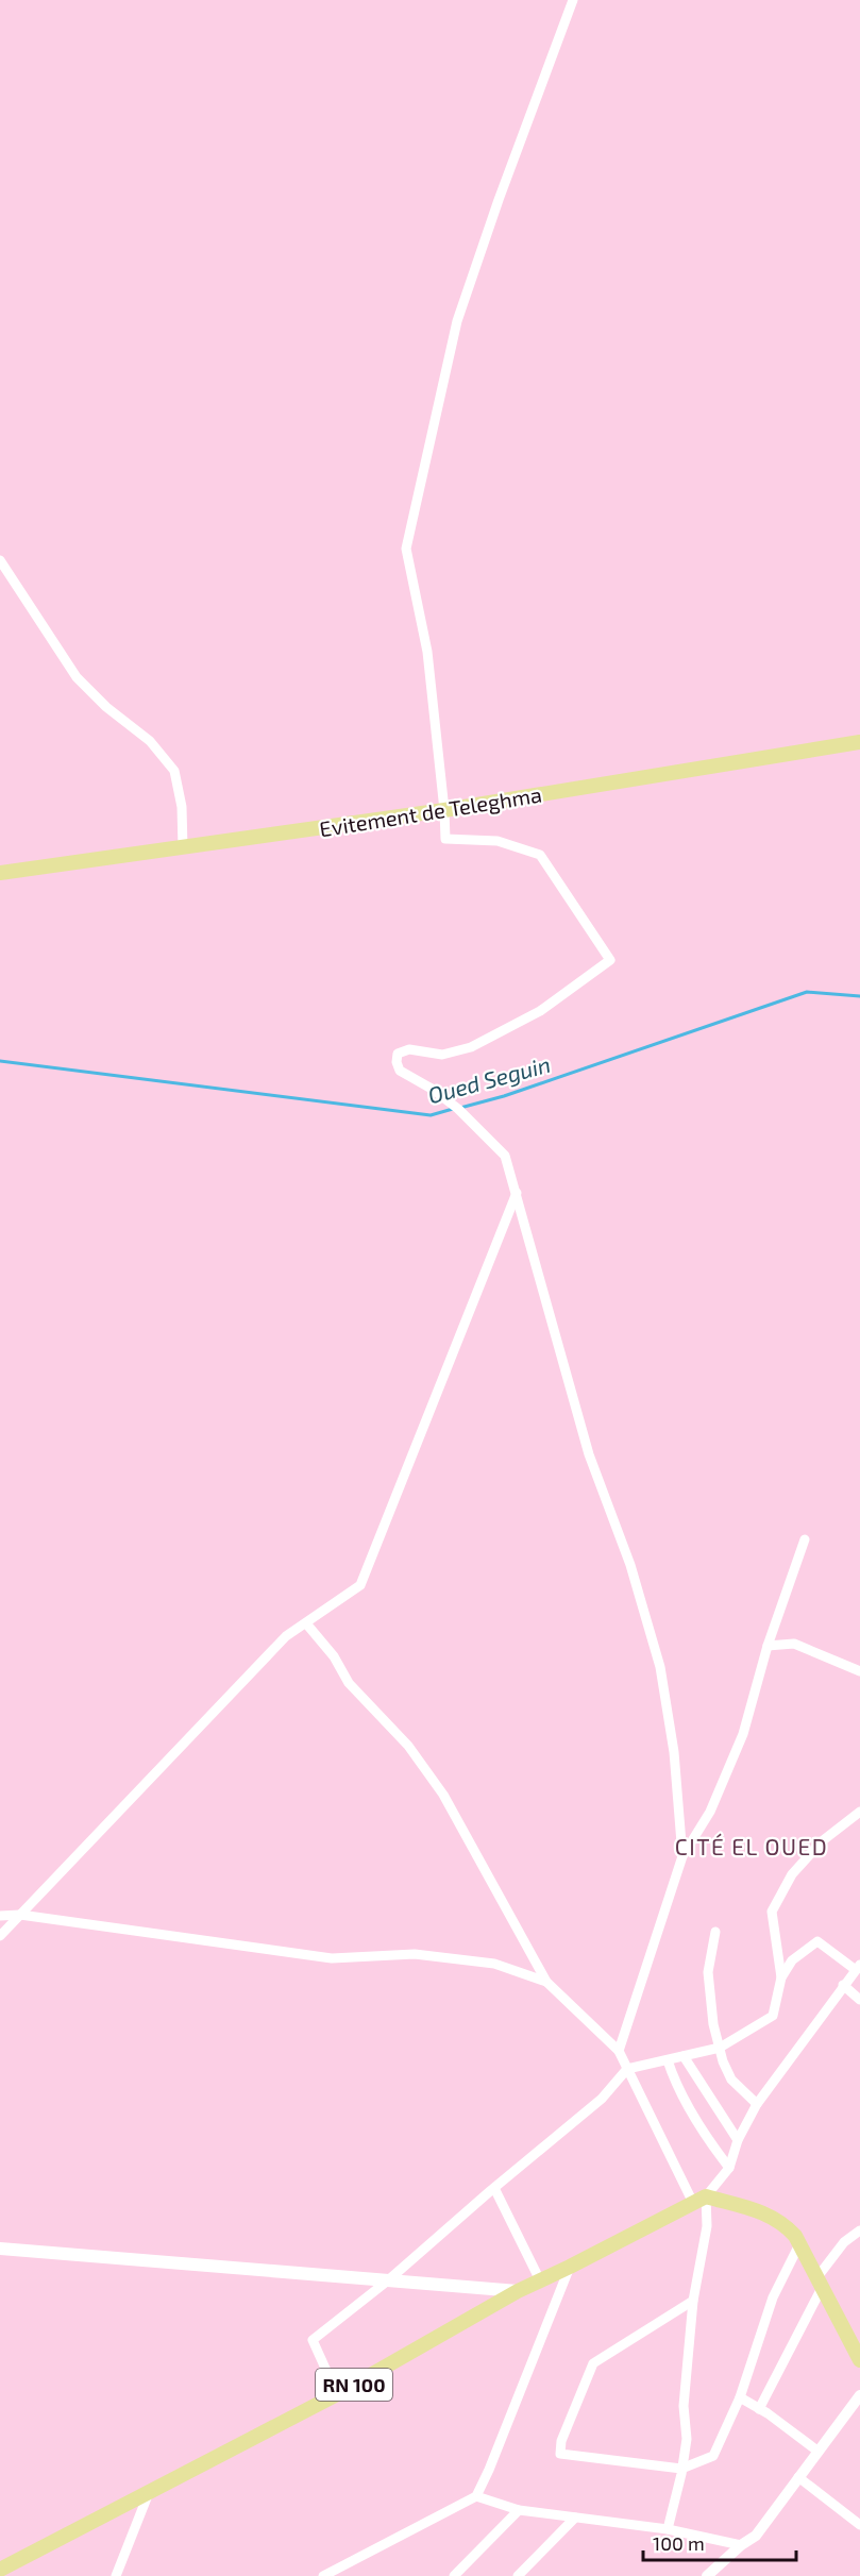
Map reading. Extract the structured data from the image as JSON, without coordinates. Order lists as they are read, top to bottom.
{
  "streets": {
    "main road": ["Evitement de Teleghma", "RN 100"]
  },
  "districts": ["CITÉ EL OUED"],
  "water": ["Oued Seguin"],
  "scale_bar": "100 m"
}
